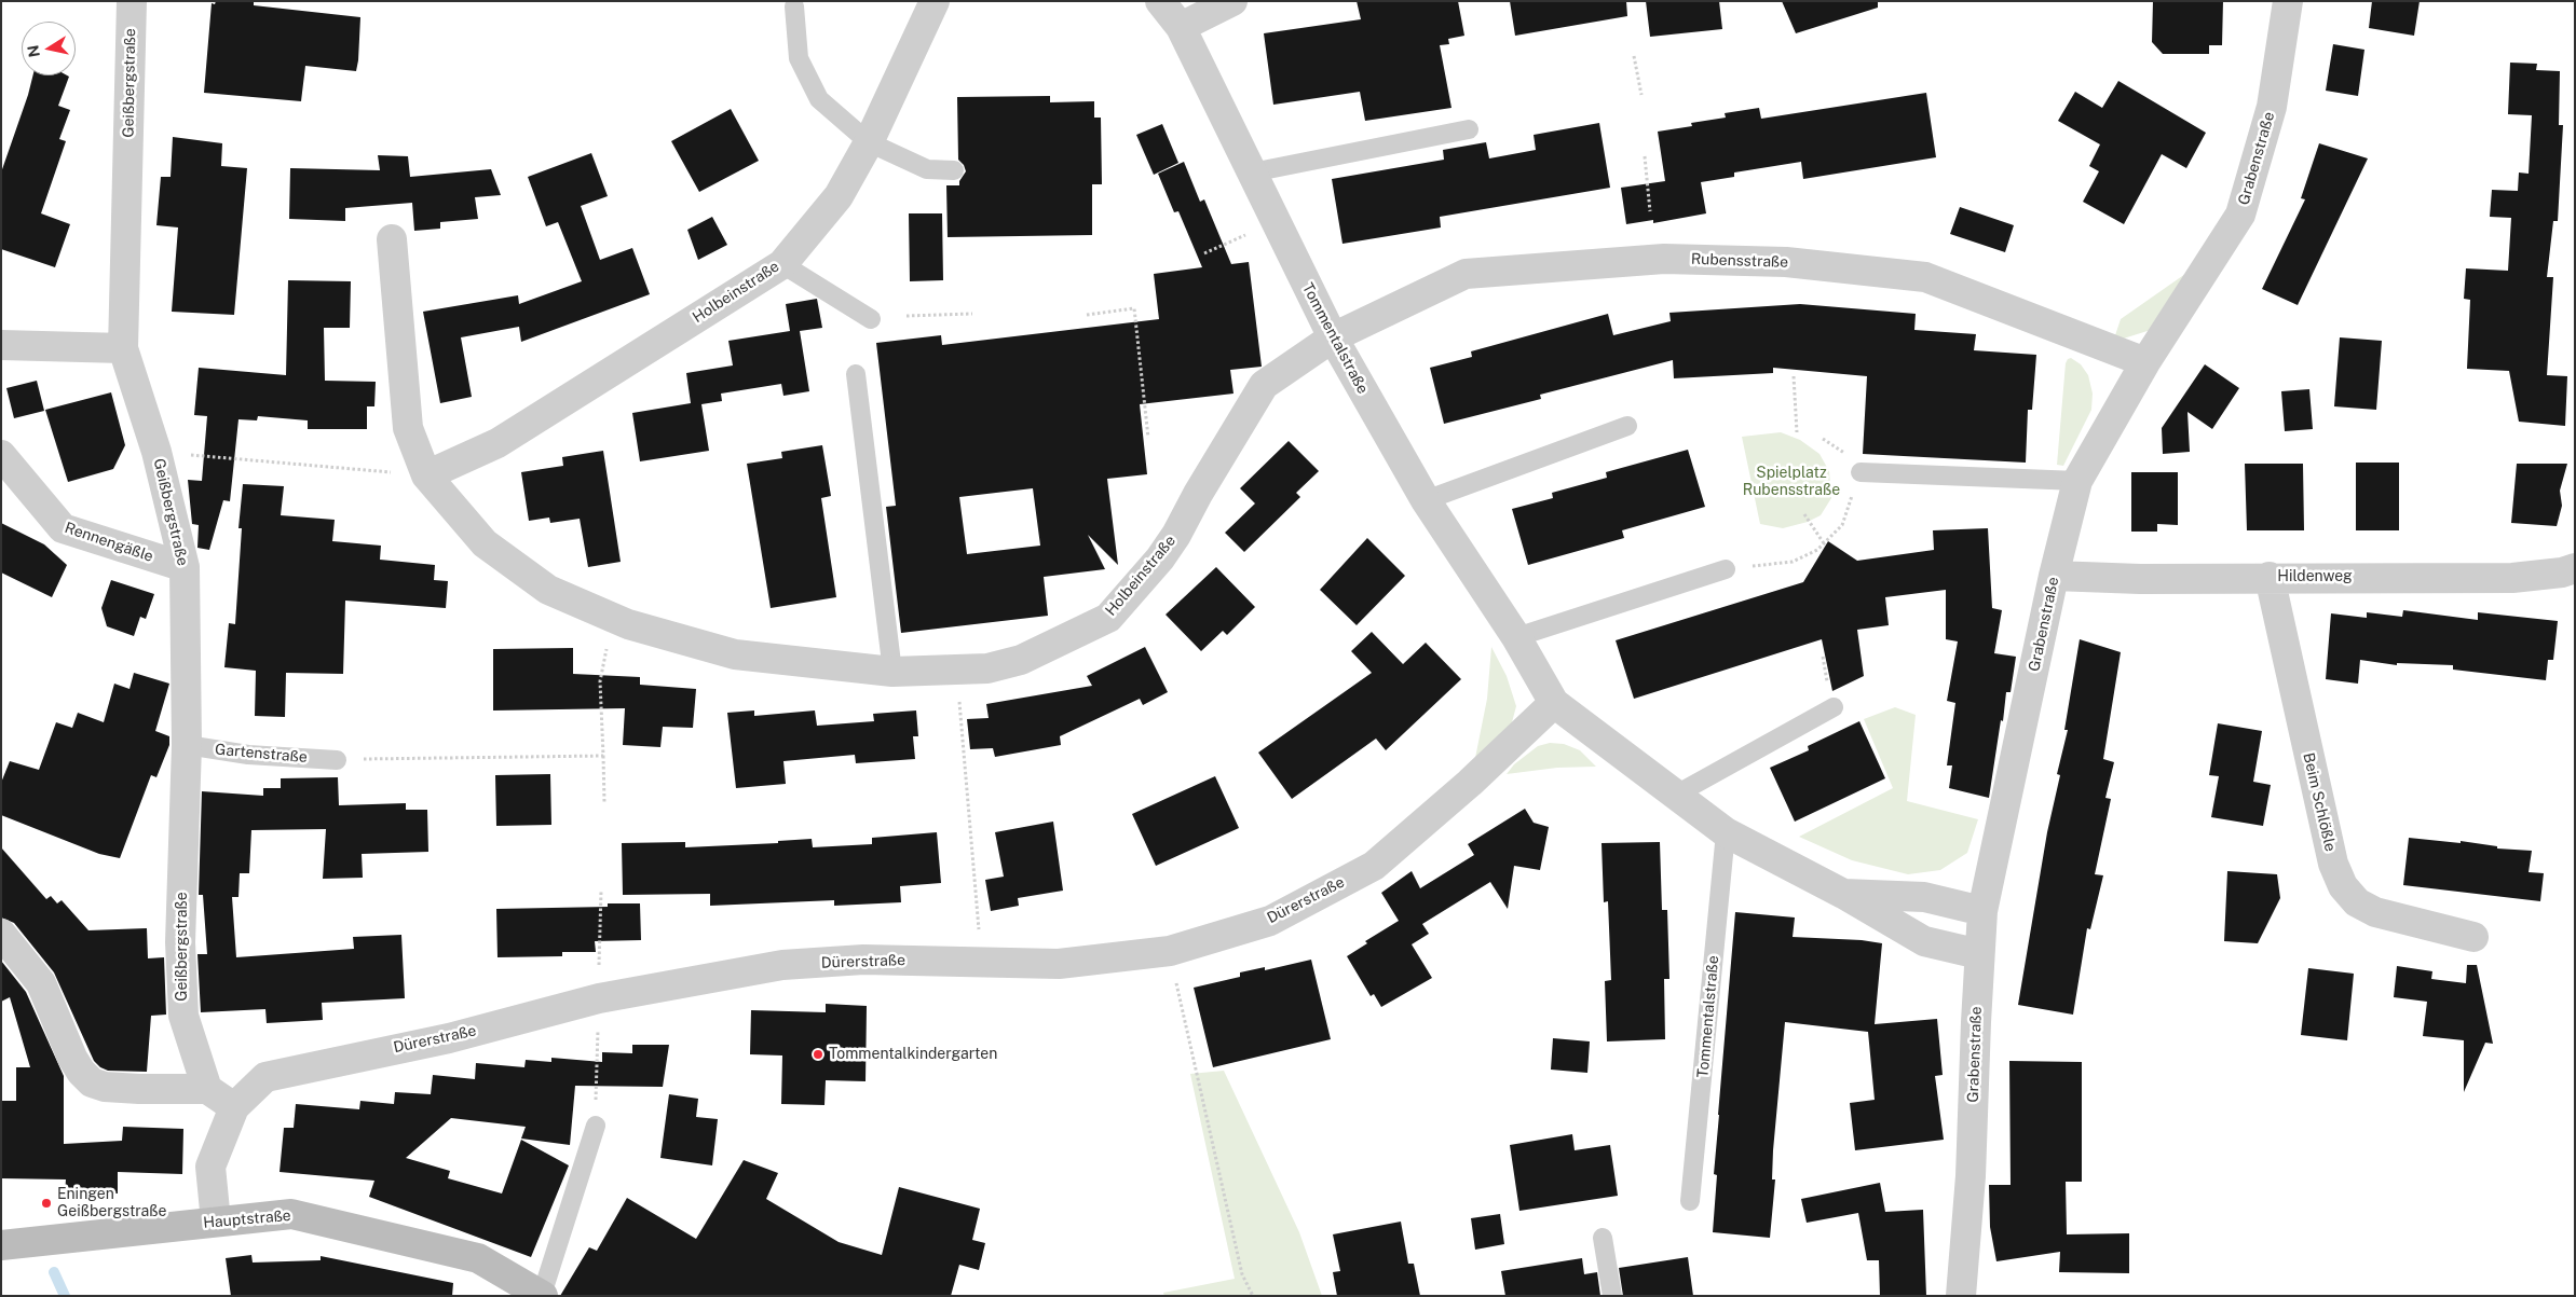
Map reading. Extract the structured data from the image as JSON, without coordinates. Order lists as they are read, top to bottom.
{
  "streets": {
    "main road": ["Hauptstraße"],
    "street": [
      "Geißbergstraße",
      "Grabenstraße",
      "Rubensstraße",
      "Holbeinstraße",
      "Tommentalstraße",
      "Rennengäßle",
      "Hildenweg",
      "Beim Schlößle",
      "Dürerstraße"
    ],
    "lane": ["Gartenstraße"]
  },
  "crossings": [
    ["Geißbergstraße", "Rennengäßle"],
    ["Geißbergstraße", "Gartenstraße"],
    ["Grabenstraße", "Rubensstraße"],
    ["Grabenstraße", "Tommentalstraße"],
    ["Grabenstraße", "Hildenweg"],
    ["Rubensstraße", "Holbeinstraße"],
    ["Rubensstraße", "Tommentalstraße"],
    ["Holbeinstraße", "Tommentalstraße"],
    ["Tommentalstraße", "Dürerstraße"],
    ["Hildenweg", "Beim Schlößle"],
    ["Dürerstraße", "Hauptstraße"]
  ],
  "parks": ["Spielplatz Rubensstraße"],
  "places": ["Tommentalkindergarten", "Eningen Geißbergstraße"],
  "north": "left"
}
